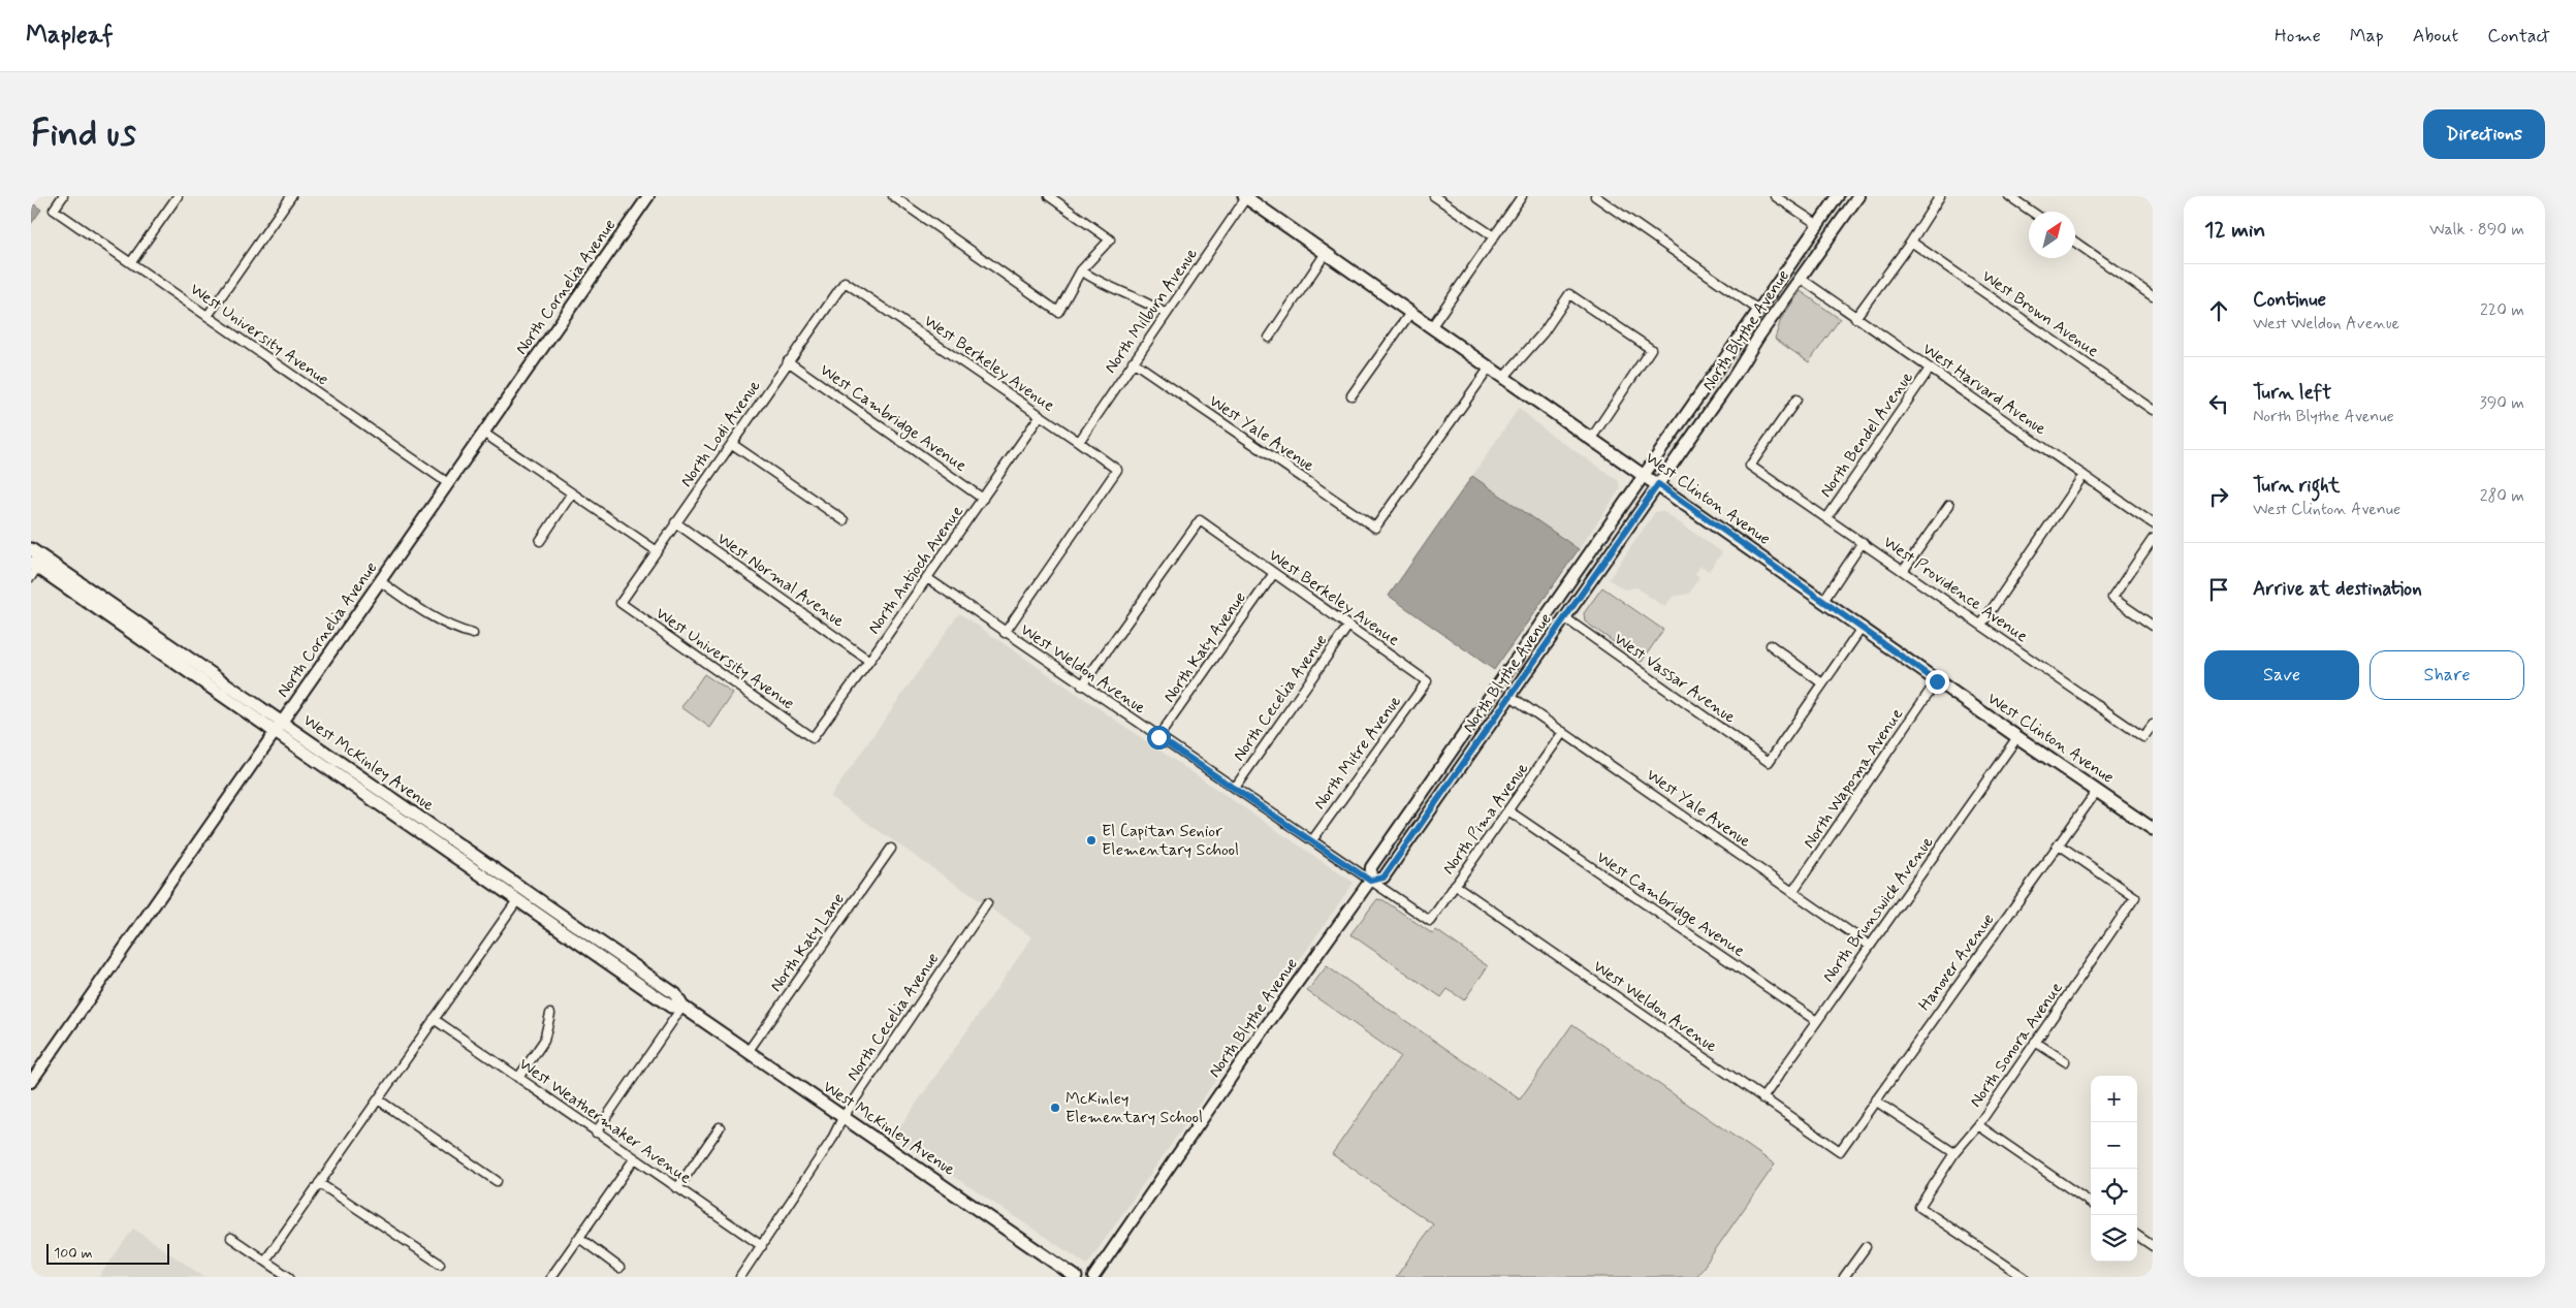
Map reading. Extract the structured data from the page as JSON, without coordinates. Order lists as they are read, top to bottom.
{
  "streets": {
    "main road": ["West Clinton Avenue", "West McKinley Avenue"],
    "street": [
      "North Cornelia Avenue",
      "North Milburn Avenue",
      "West Brown Avenue",
      "North Blythe Avenue",
      "West University Avenue",
      "West Berkeley Avenue",
      "West Harvard Avenue",
      "West Cambridge Avenue",
      "North Lodi Avenue",
      "West Yale Avenue",
      "North Bendel Avenue",
      "North Antioch Avenue",
      "West Normal Avenue",
      "West Providence Avenue",
      "North Katy Avenue",
      "West Weldon Avenue",
      "West Vassar Avenue",
      "North Cecelia Avenue",
      "North Mitre Avenue",
      "North Wapoma Avenue",
      "North Pima Avenue",
      "North Brunswick Avenue",
      "North Katy Lane",
      "Hanover Avenue",
      "North Sonora Avenue",
      "West Weathermaker Avenue"
    ]
  },
  "crossings": [
    ["North Cornelia Avenue", "West University Avenue"],
    ["North Cornelia Avenue", "West McKinley Avenue"],
    ["North Milburn Avenue", "West Berkeley Avenue"],
    ["North Milburn Avenue", "West Yale Avenue"],
    ["North Milburn Avenue", "West Clinton Avenue"],
    ["North Blythe Avenue", "West Harvard Avenue"],
    ["North Blythe Avenue", "West Yale Avenue"],
    ["North Blythe Avenue", "West Clinton Avenue"],
    ["North Blythe Avenue", "West Weldon Avenue"],
    ["North Blythe Avenue", "West Vassar Avenue"],
    ["West University Avenue", "North Lodi Avenue"],
    ["West University Avenue", "North Antioch Avenue"],
    ["West Berkeley Avenue", "North Lodi Avenue"],
    ["West Berkeley Avenue", "North Antioch Avenue"],
    ["West Berkeley Avenue", "North Katy Avenue"],
    ["West Berkeley Avenue", "West Weldon Avenue"],
    ["West Berkeley Avenue", "North Cecelia Avenue"],
    ["West Berkeley Avenue", "North Mitre Avenue"],
    ["West Harvard Avenue", "North Bendel Avenue"],
    ["West Cambridge Avenue", "North Lodi Avenue"],
    ["West Cambridge Avenue", "North Antioch Avenue"],
    ["West Cambridge Avenue", "North Pima Avenue"],
    ["West Cambridge Avenue", "North Brunswick Avenue"],
    ["North Lodi Avenue", "West Normal Avenue"],
    ["West Yale Avenue", "West Clinton Avenue"],
    ["West Yale Avenue", "North Wapoma Avenue"],
    ["West Yale Avenue", "North Pima Avenue"],
    ["West Yale Avenue", "North Brunswick Avenue"],
    ["North Bendel Avenue", "West Providence Avenue"],
    ["West Clinton Avenue", "North Wapoma Avenue"],
    ["West Clinton Avenue", "North Brunswick Avenue"],
    ["West Clinton Avenue", "Hanover Avenue"],
    ["North Antioch Avenue", "West Normal Avenue"],
    ["North Antioch Avenue", "West Weldon Avenue"],
    ["North Katy Avenue", "West Weldon Avenue"],
    ["West Weldon Avenue", "North Cecelia Avenue"],
    ["West Weldon Avenue", "North Mitre Avenue"],
    ["West Weldon Avenue", "North Pima Avenue"],
    ["West Weldon Avenue", "North Brunswick Avenue"],
    ["West Weldon Avenue", "Hanover Avenue"],
    ["North Cecelia Avenue", "West McKinley Avenue"],
    ["North Cecelia Avenue", "West Weathermaker Avenue"],
    ["West McKinley Avenue", "North Katy Lane"],
    ["Hanover Avenue", "North Sonora Avenue"]
  ],
  "places": ["El Capitan Senior Elementary School", "McKinley Elementary School"],
  "scale_bar": "100 m",
  "north": "top right",
  "page": {
    "header": "Mapleaf",
    "nav": [
      "Home",
      "Map",
      "About",
      "Contact"
    ],
    "buttons": [
      "Directions",
      ["Save", "Share"]
    ],
    "title": "Find us",
    "heading": ["12 min", "Walk · 890 m"],
    "list": [
      ["Continue", "West Weldon Avenue", "220 m"],
      ["Turn left", "North Blythe Avenue", "390 m"],
      ["Turn right", "West Clinton Avenue", "280 m"],
      "Arrive at destination"
    ],
    "map_buttons": ["+", "−"],
    "scale": "100 m"
  }
}
